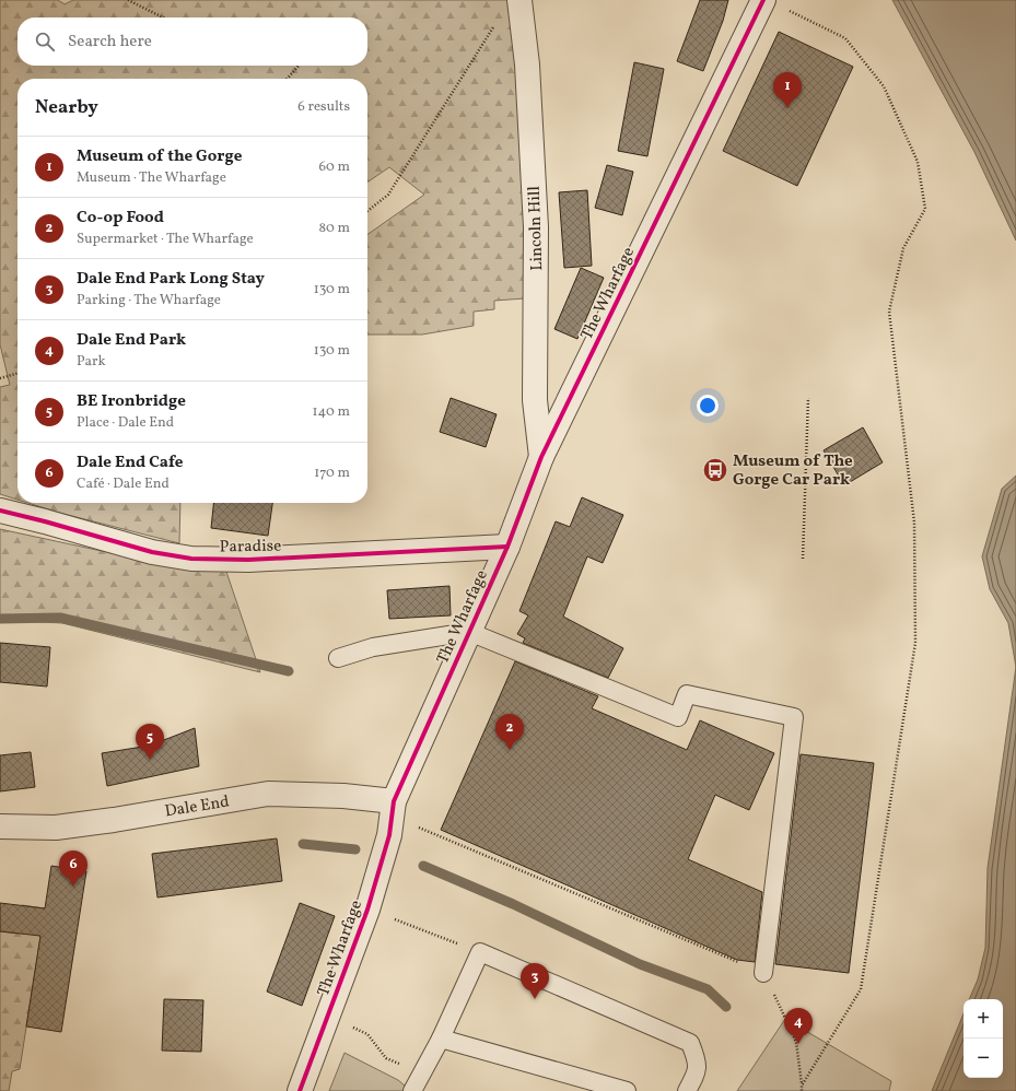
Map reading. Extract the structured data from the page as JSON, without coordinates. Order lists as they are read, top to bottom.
{
  "streets": {
    "street": [
      "Lincoln Hill",
      "The Wharfage",
      "Paradise",
      "Dale End"
    ]
  },
  "crossings": [
    ["Lincoln Hill", "The Wharfage"],
    ["The Wharfage", "Paradise"],
    ["The Wharfage", "Dale End"]
  ],
  "places": {
    "bus stop": ["Museum of The Gorge Car Park"]
  },
  "page": {
    "search": "Search here",
    "pins": [
      "1",
      "2",
      "5",
      "6",
      "3",
      "4"
    ],
    "heading": ["Nearby", "6 results"],
    "list": [
      {
        "mark": "1",
        "name": "Museum of the Gorge",
        "note": "Museum · The Wharfage",
        "value": "60 m"
      },
      {
        "mark": "2",
        "name": "Co-op Food",
        "note": "Supermarket · The Wharfage",
        "value": "80 m"
      },
      {
        "mark": "3",
        "name": "Dale End Park Long Stay",
        "note": "Parking · The Wharfage",
        "value": "130 m"
      },
      {
        "mark": "4",
        "name": "Dale End Park",
        "note": "Park",
        "value": "130 m"
      },
      {
        "mark": "5",
        "name": "BE Ironbridge",
        "note": "Place · Dale End",
        "value": "140 m"
      },
      {
        "mark": "6",
        "name": "Dale End Cafe",
        "note": "Café · Dale End",
        "value": "170 m"
      }
    ],
    "map_buttons": ["+", "−"]
  }
}
